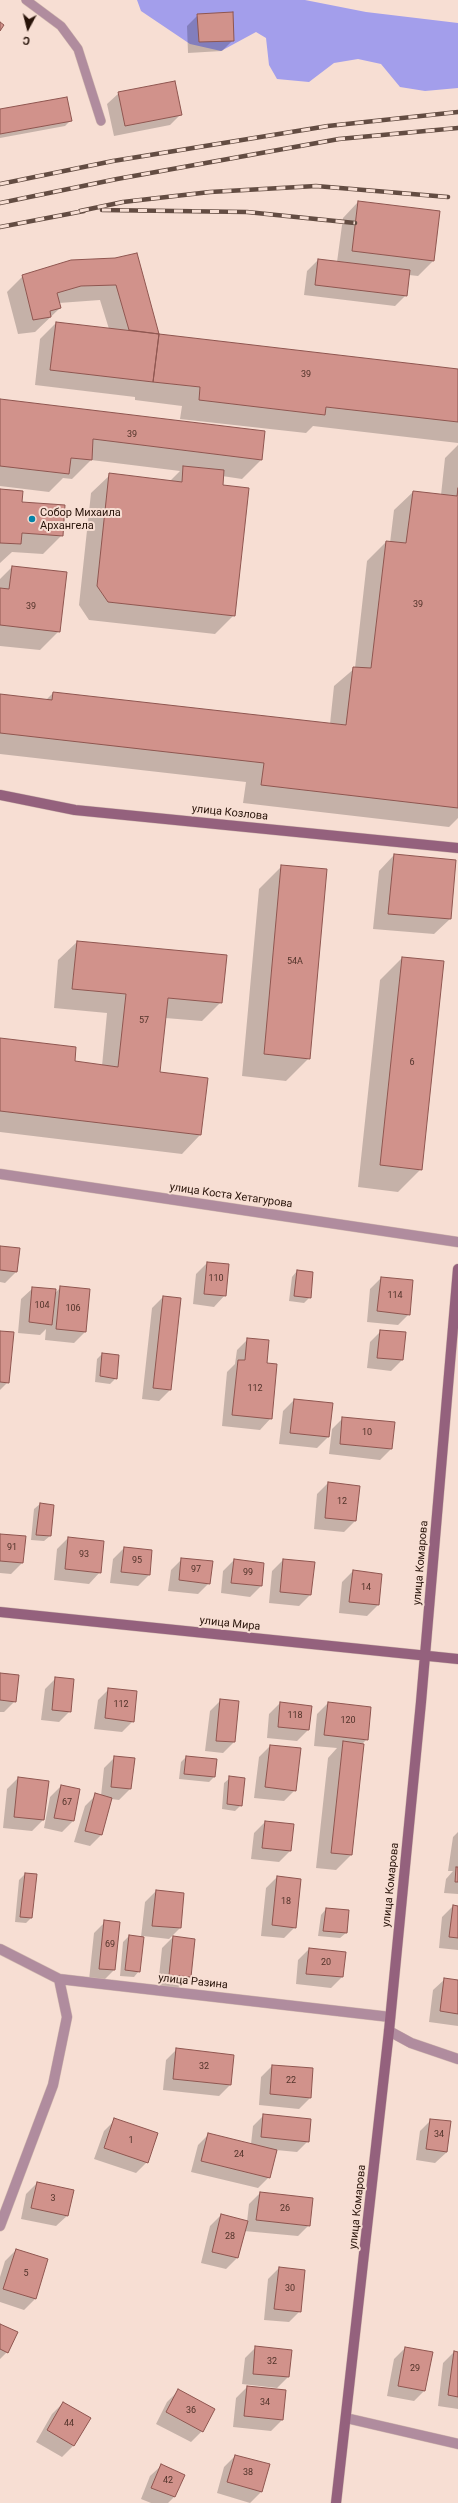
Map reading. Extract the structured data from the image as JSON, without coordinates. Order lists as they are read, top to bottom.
{
  "streets": {
    "main road": ["улица Козлова", "улица Комарова", "улица Мира"],
    "street": ["улица Коста Хетагурова", "улица Разина"]
  },
  "crossings": [
    ["улица Комарова", "улица Мира"],
    ["улица Комарова", "улица Разина"]
  ],
  "places": ["Собор Михаила Архангела"],
  "house_numbers": [
    "39",
    "39",
    "39",
    "39",
    "54А",
    "57",
    "6",
    "110",
    "114",
    "104",
    "106",
    "112",
    "10",
    "12",
    "91",
    "93",
    "95",
    "97",
    "99",
    "14",
    "112",
    "118",
    "120",
    "67",
    "18",
    "69",
    "20",
    "32",
    "22",
    "34",
    "1",
    "24",
    "3",
    "26",
    "28",
    "5",
    "30",
    "32",
    "29",
    "34",
    "36",
    "44",
    "38",
    "42"
  ],
  "north": "bottom"
}
